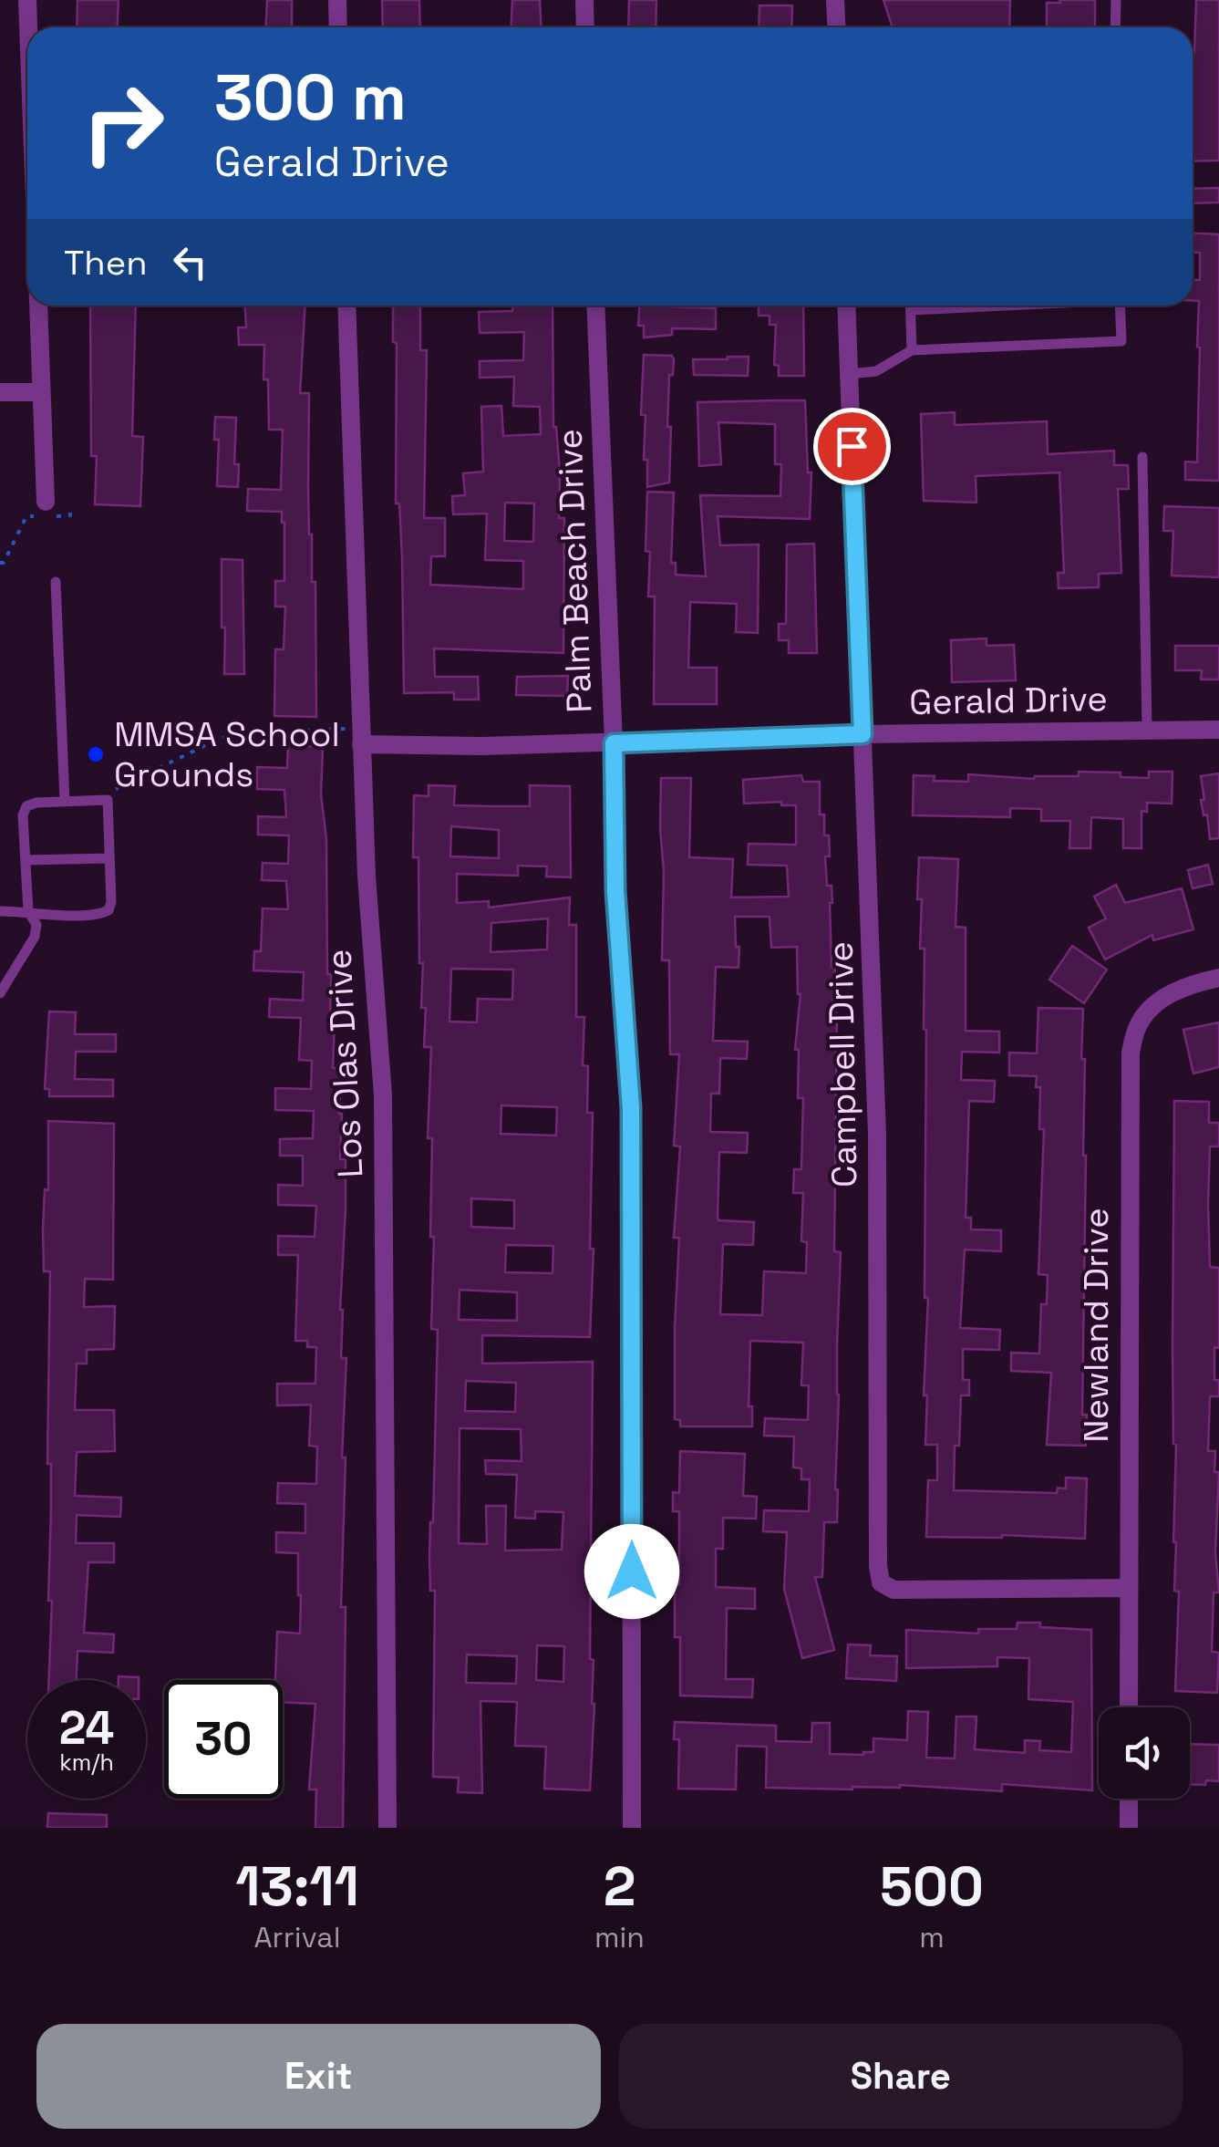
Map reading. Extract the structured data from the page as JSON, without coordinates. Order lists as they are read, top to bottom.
{
  "streets": {
    "street": [
      "Palm Beach Drive",
      "Gerald Drive",
      "Los Olas Drive",
      "Campbell Drive",
      "Newland Drive"
    ]
  },
  "crossings": [
    ["Palm Beach Drive", "Gerald Drive"],
    ["Gerald Drive", "Los Olas Drive"],
    ["Gerald Drive", "Campbell Drive"],
    ["Campbell Drive", "Newland Drive"]
  ],
  "places": ["MMSA School Grounds"],
  "page": {
    "turn": ["300 m", "Gerald Drive"],
    "then": "Then",
    "speed": "24 km/h",
    "limit": "30",
    "eta": [
      "13:11",
      "Arrival",
      "2",
      "min",
      "500",
      "m"
    ],
    "buttons": ["Exit", "Share"]
  }
}
